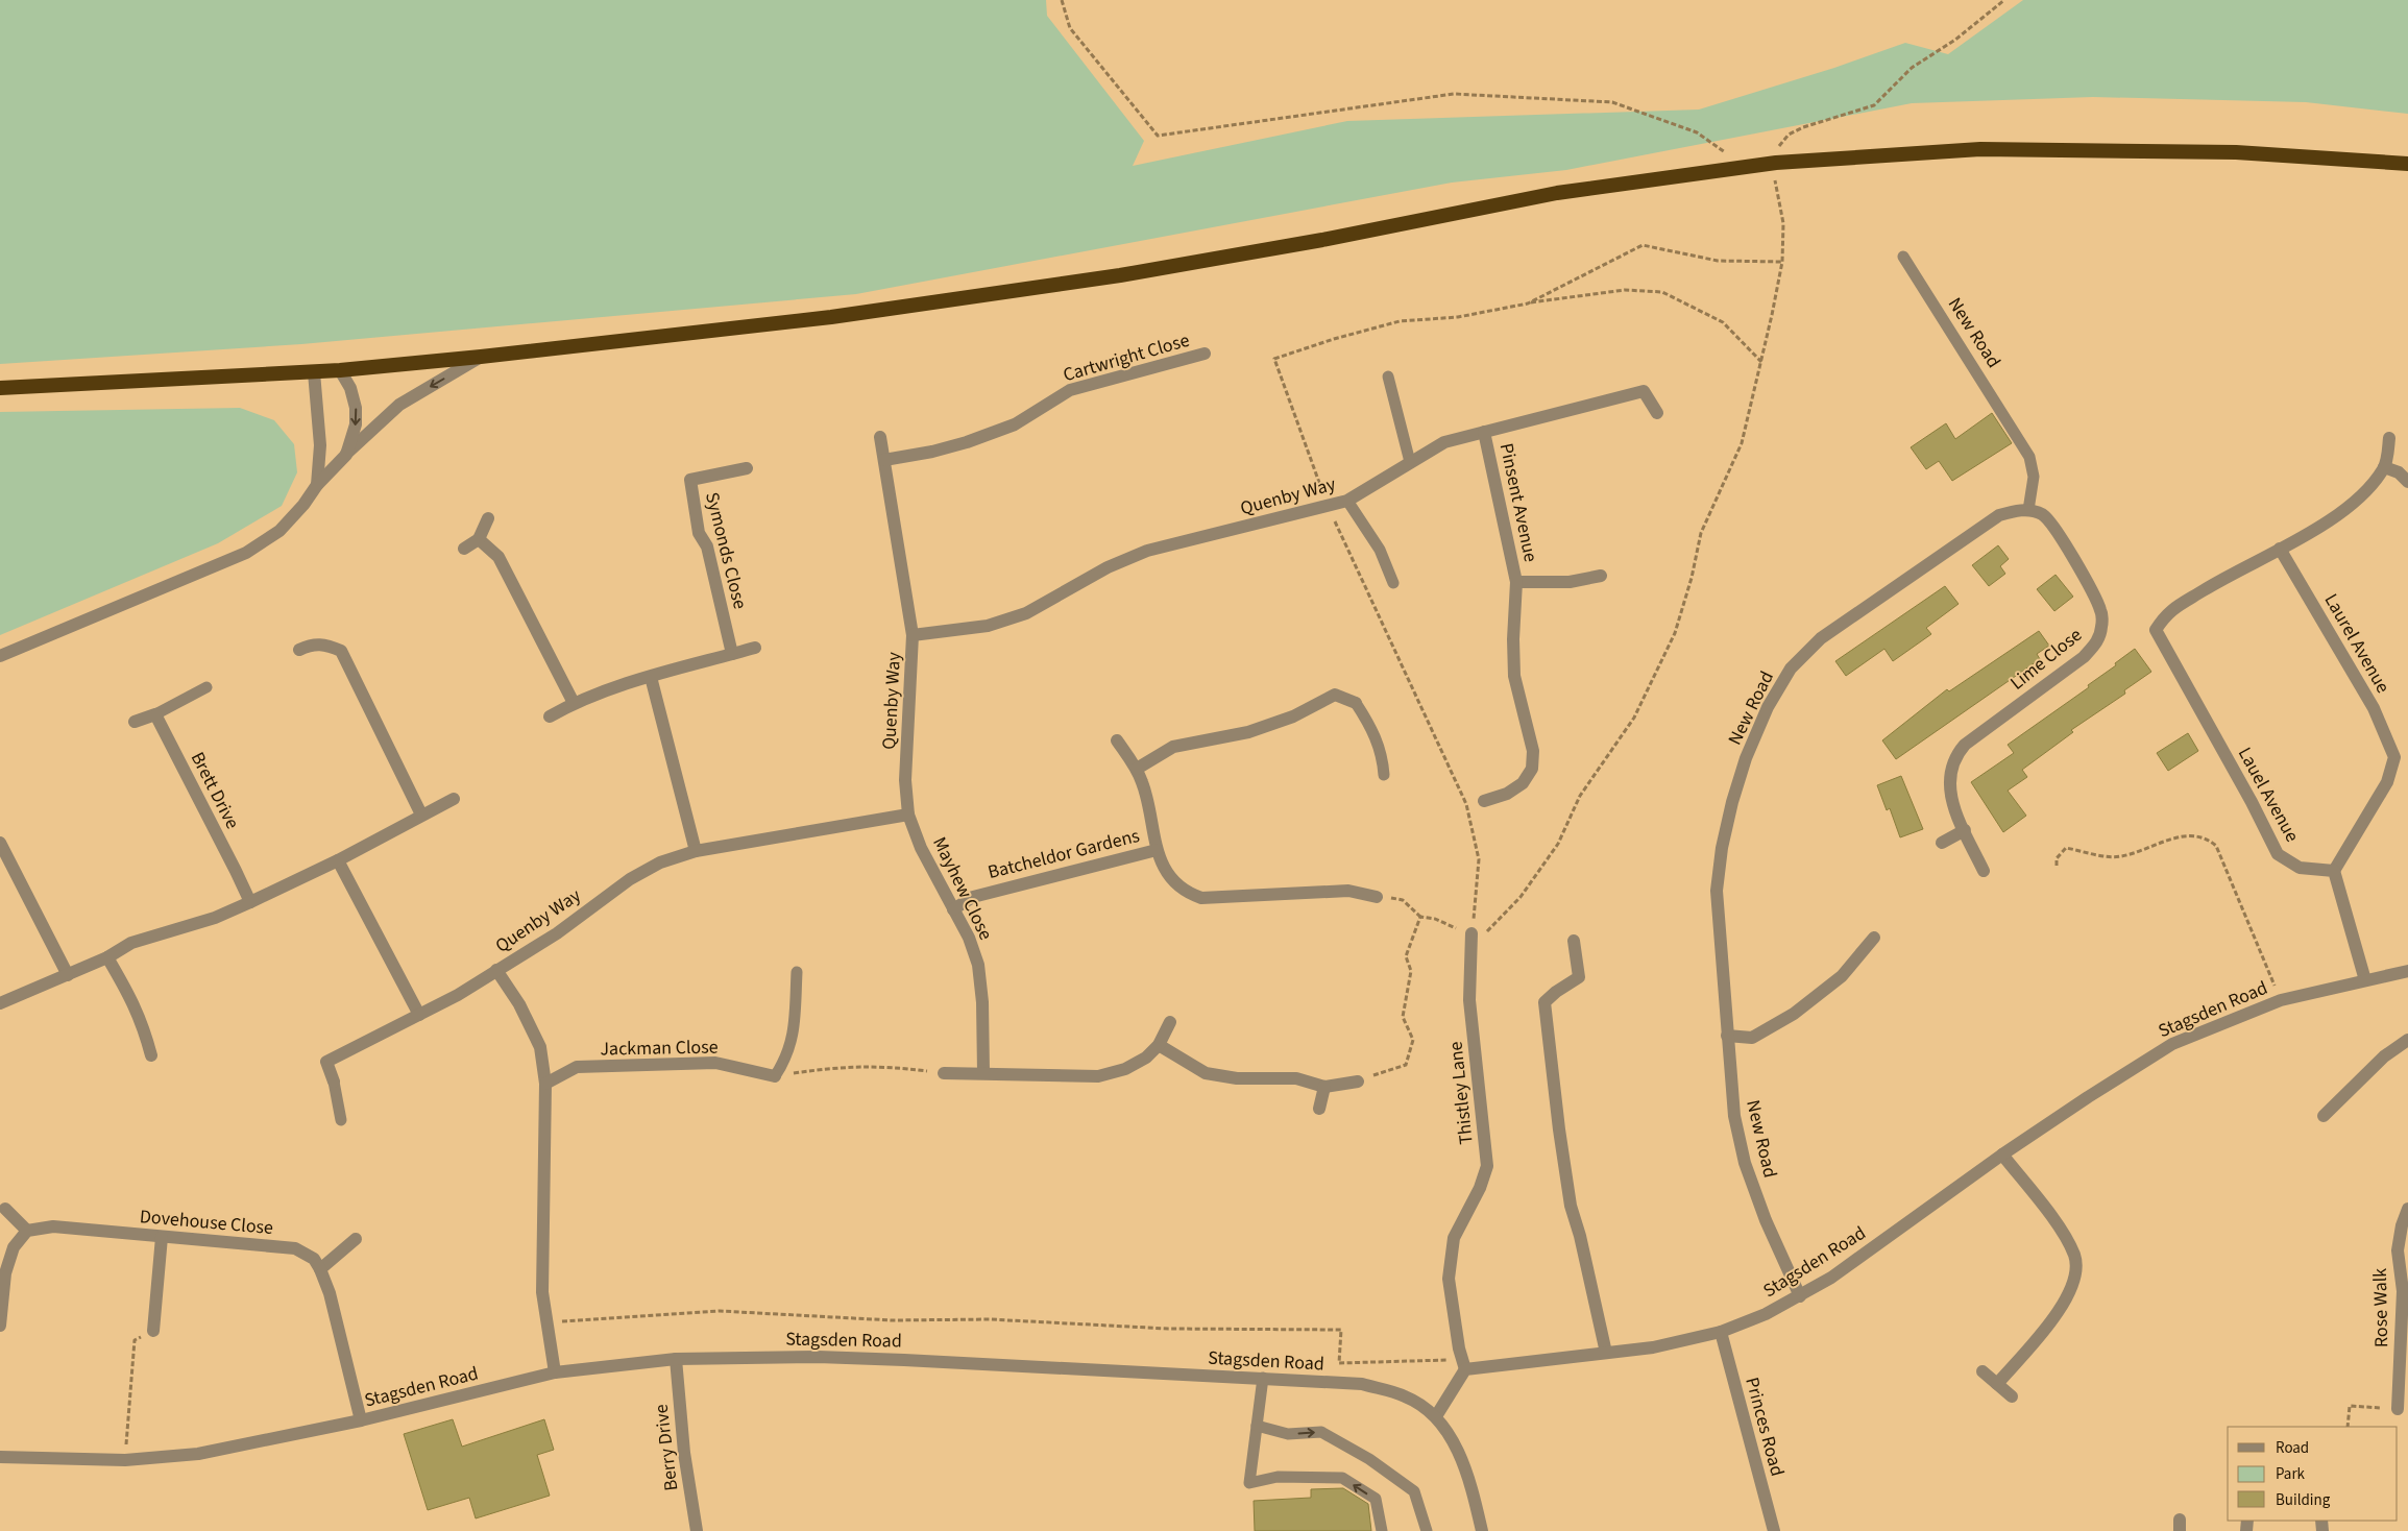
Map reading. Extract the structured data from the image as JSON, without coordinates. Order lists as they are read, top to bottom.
{
  "streets": {
    "street": [
      "New Road",
      "Cartwright Close",
      "Quenby Way",
      "Pinsent Avenue",
      "Symonds Close",
      "Laurel Avenue",
      "Lime Close",
      "Brett Drive",
      "Lauel Avenue",
      "Batcheldor Gardens",
      "Mayhew Close",
      "Stagsden Road",
      "Jackman Close",
      "Thistley Lane",
      "Dovehouse Close",
      "Rose Walk",
      "Princes Road",
      "Berry Drive"
    ]
  },
  "crossings": [
    ["New Road", "Lime Close"],
    ["New Road", "Stagsden Road"],
    ["Quenby Way", "Pinsent Avenue"],
    ["Quenby Way", "Mayhew Close"],
    ["Laurel Avenue", "Lauel Avenue"],
    ["Batcheldor Gardens", "Mayhew Close"],
    ["Stagsden Road", "Thistley Lane"],
    ["Stagsden Road", "Dovehouse Close"],
    ["Stagsden Road", "Princes Road"],
    ["Stagsden Road", "Berry Drive"]
  ],
  "legend": ["Road", "Park", "Building"]
}
